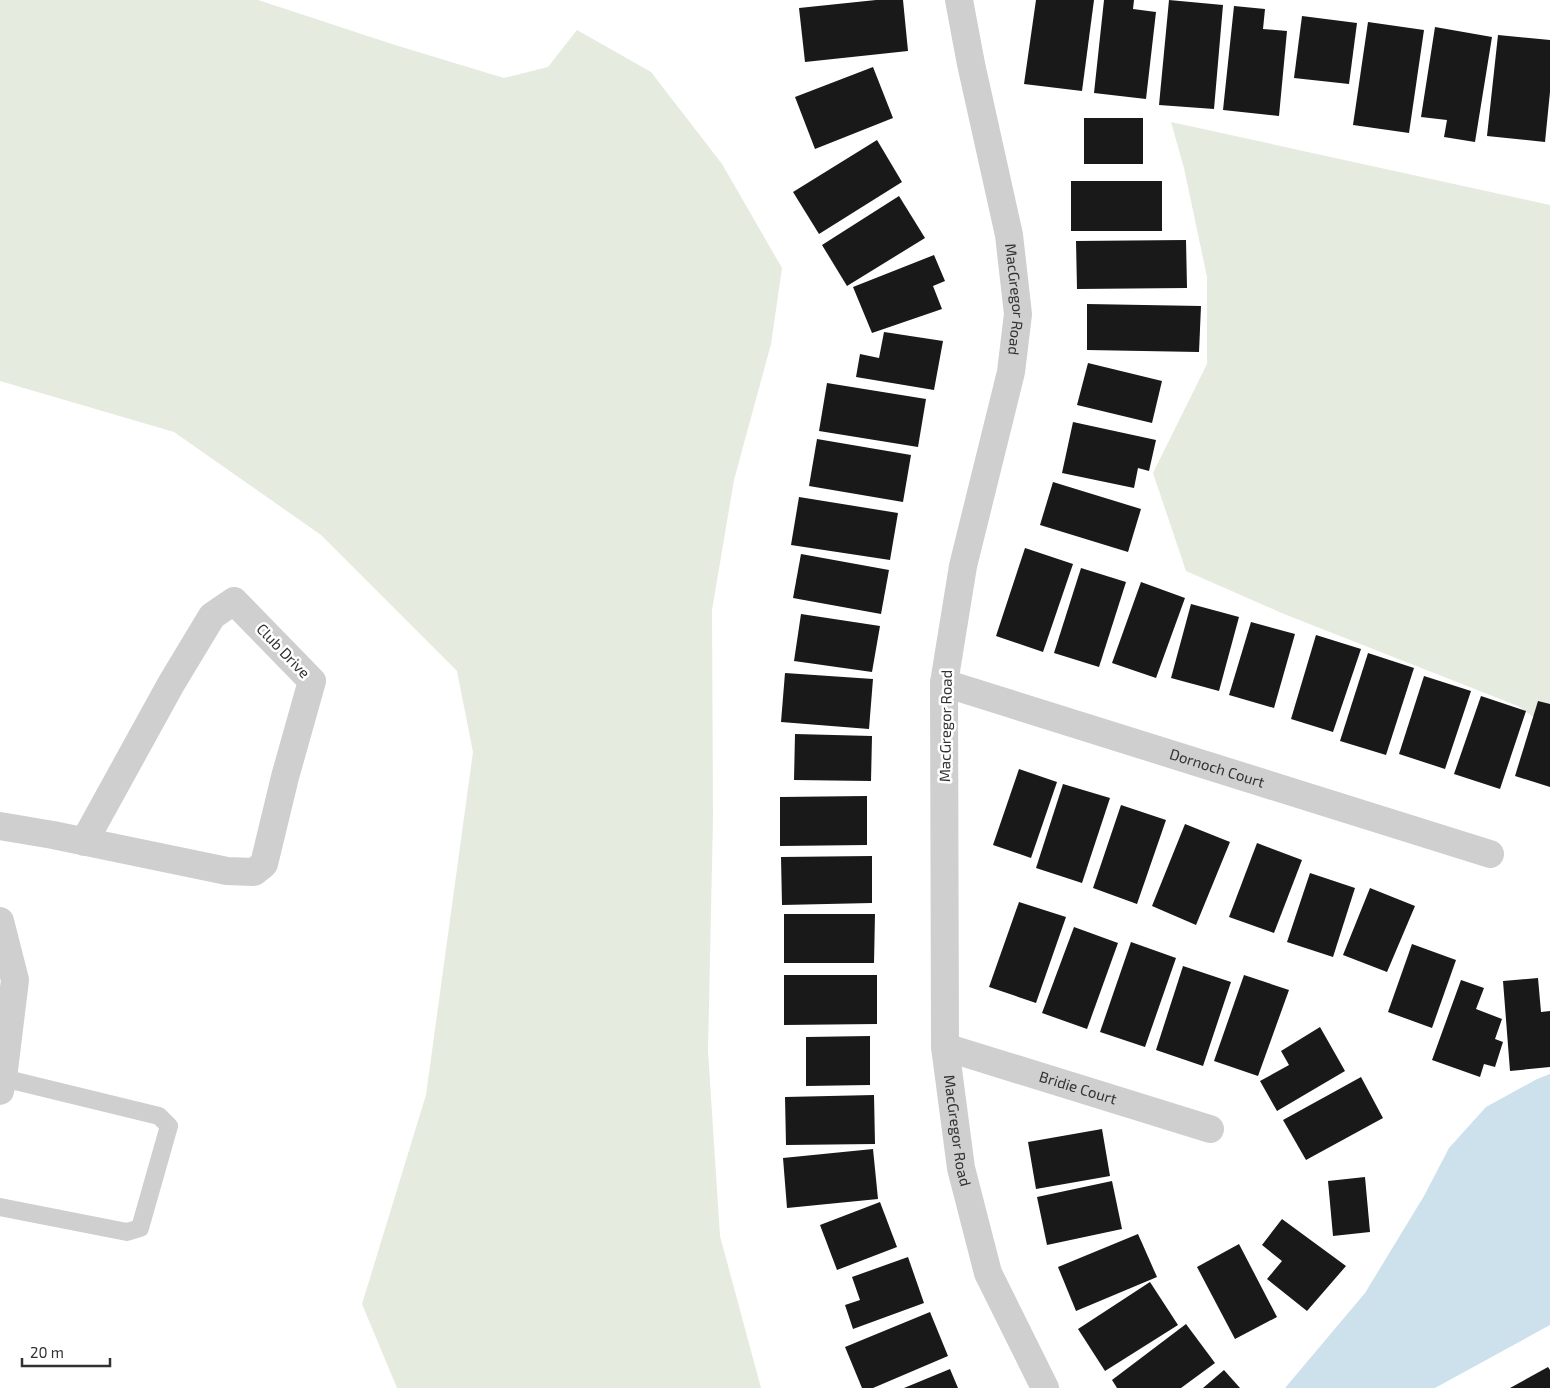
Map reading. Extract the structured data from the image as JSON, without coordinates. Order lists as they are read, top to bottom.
{
  "streets": {
    "street": [
      "MacGregor Road",
      "Club Drive",
      "Dornoch Court",
      "Bridie Court"
    ]
  },
  "crossings": [
    ["MacGregor Road", "Dornoch Court"],
    ["MacGregor Road", "Bridie Court"]
  ],
  "scale_bar": "20 m"
}
